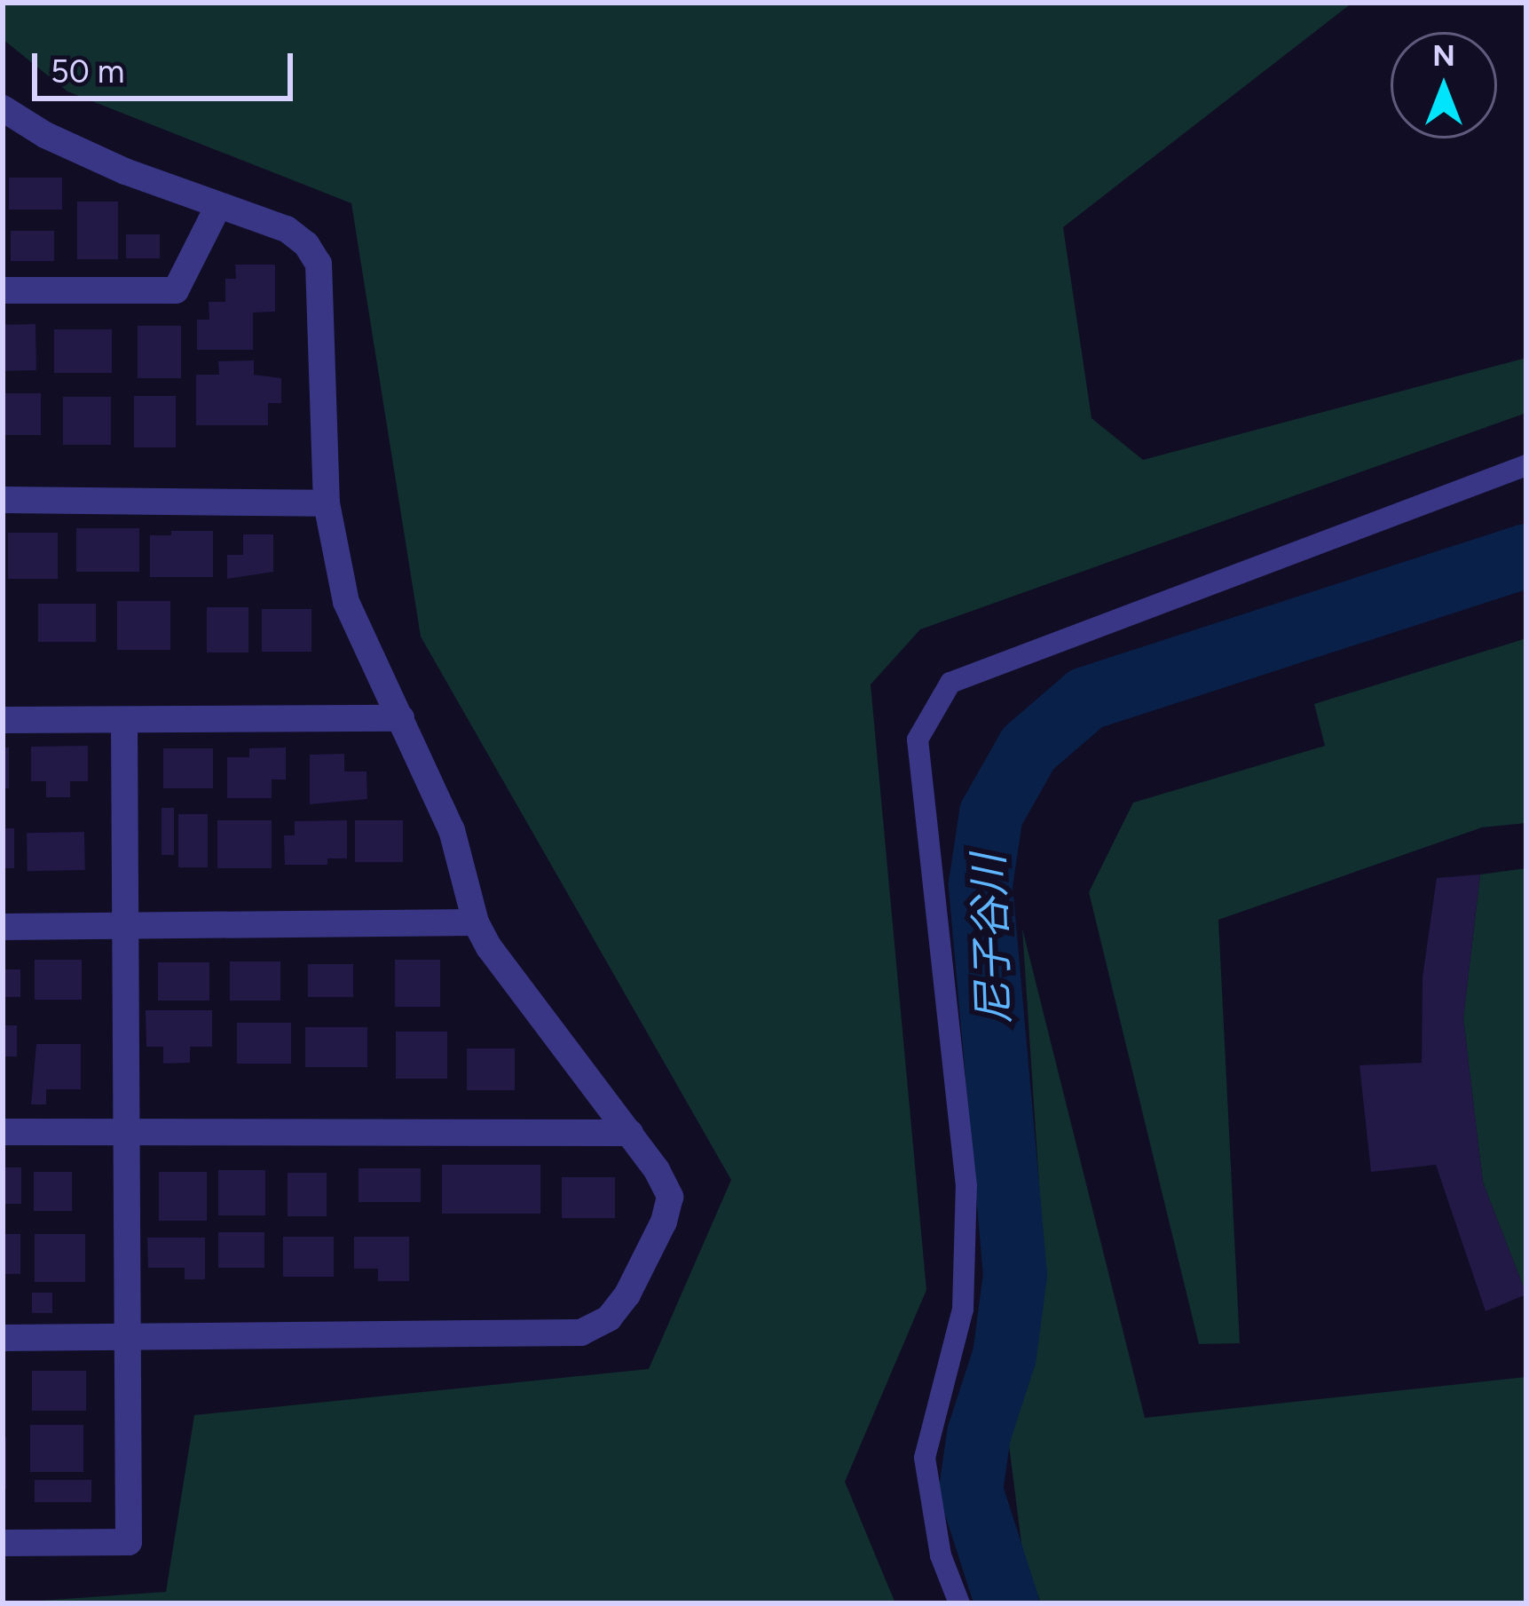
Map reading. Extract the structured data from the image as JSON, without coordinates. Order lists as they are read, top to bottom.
{
  "water": ["尼子谷川"],
  "scale_bar": "50 m",
  "north": "top"
}
